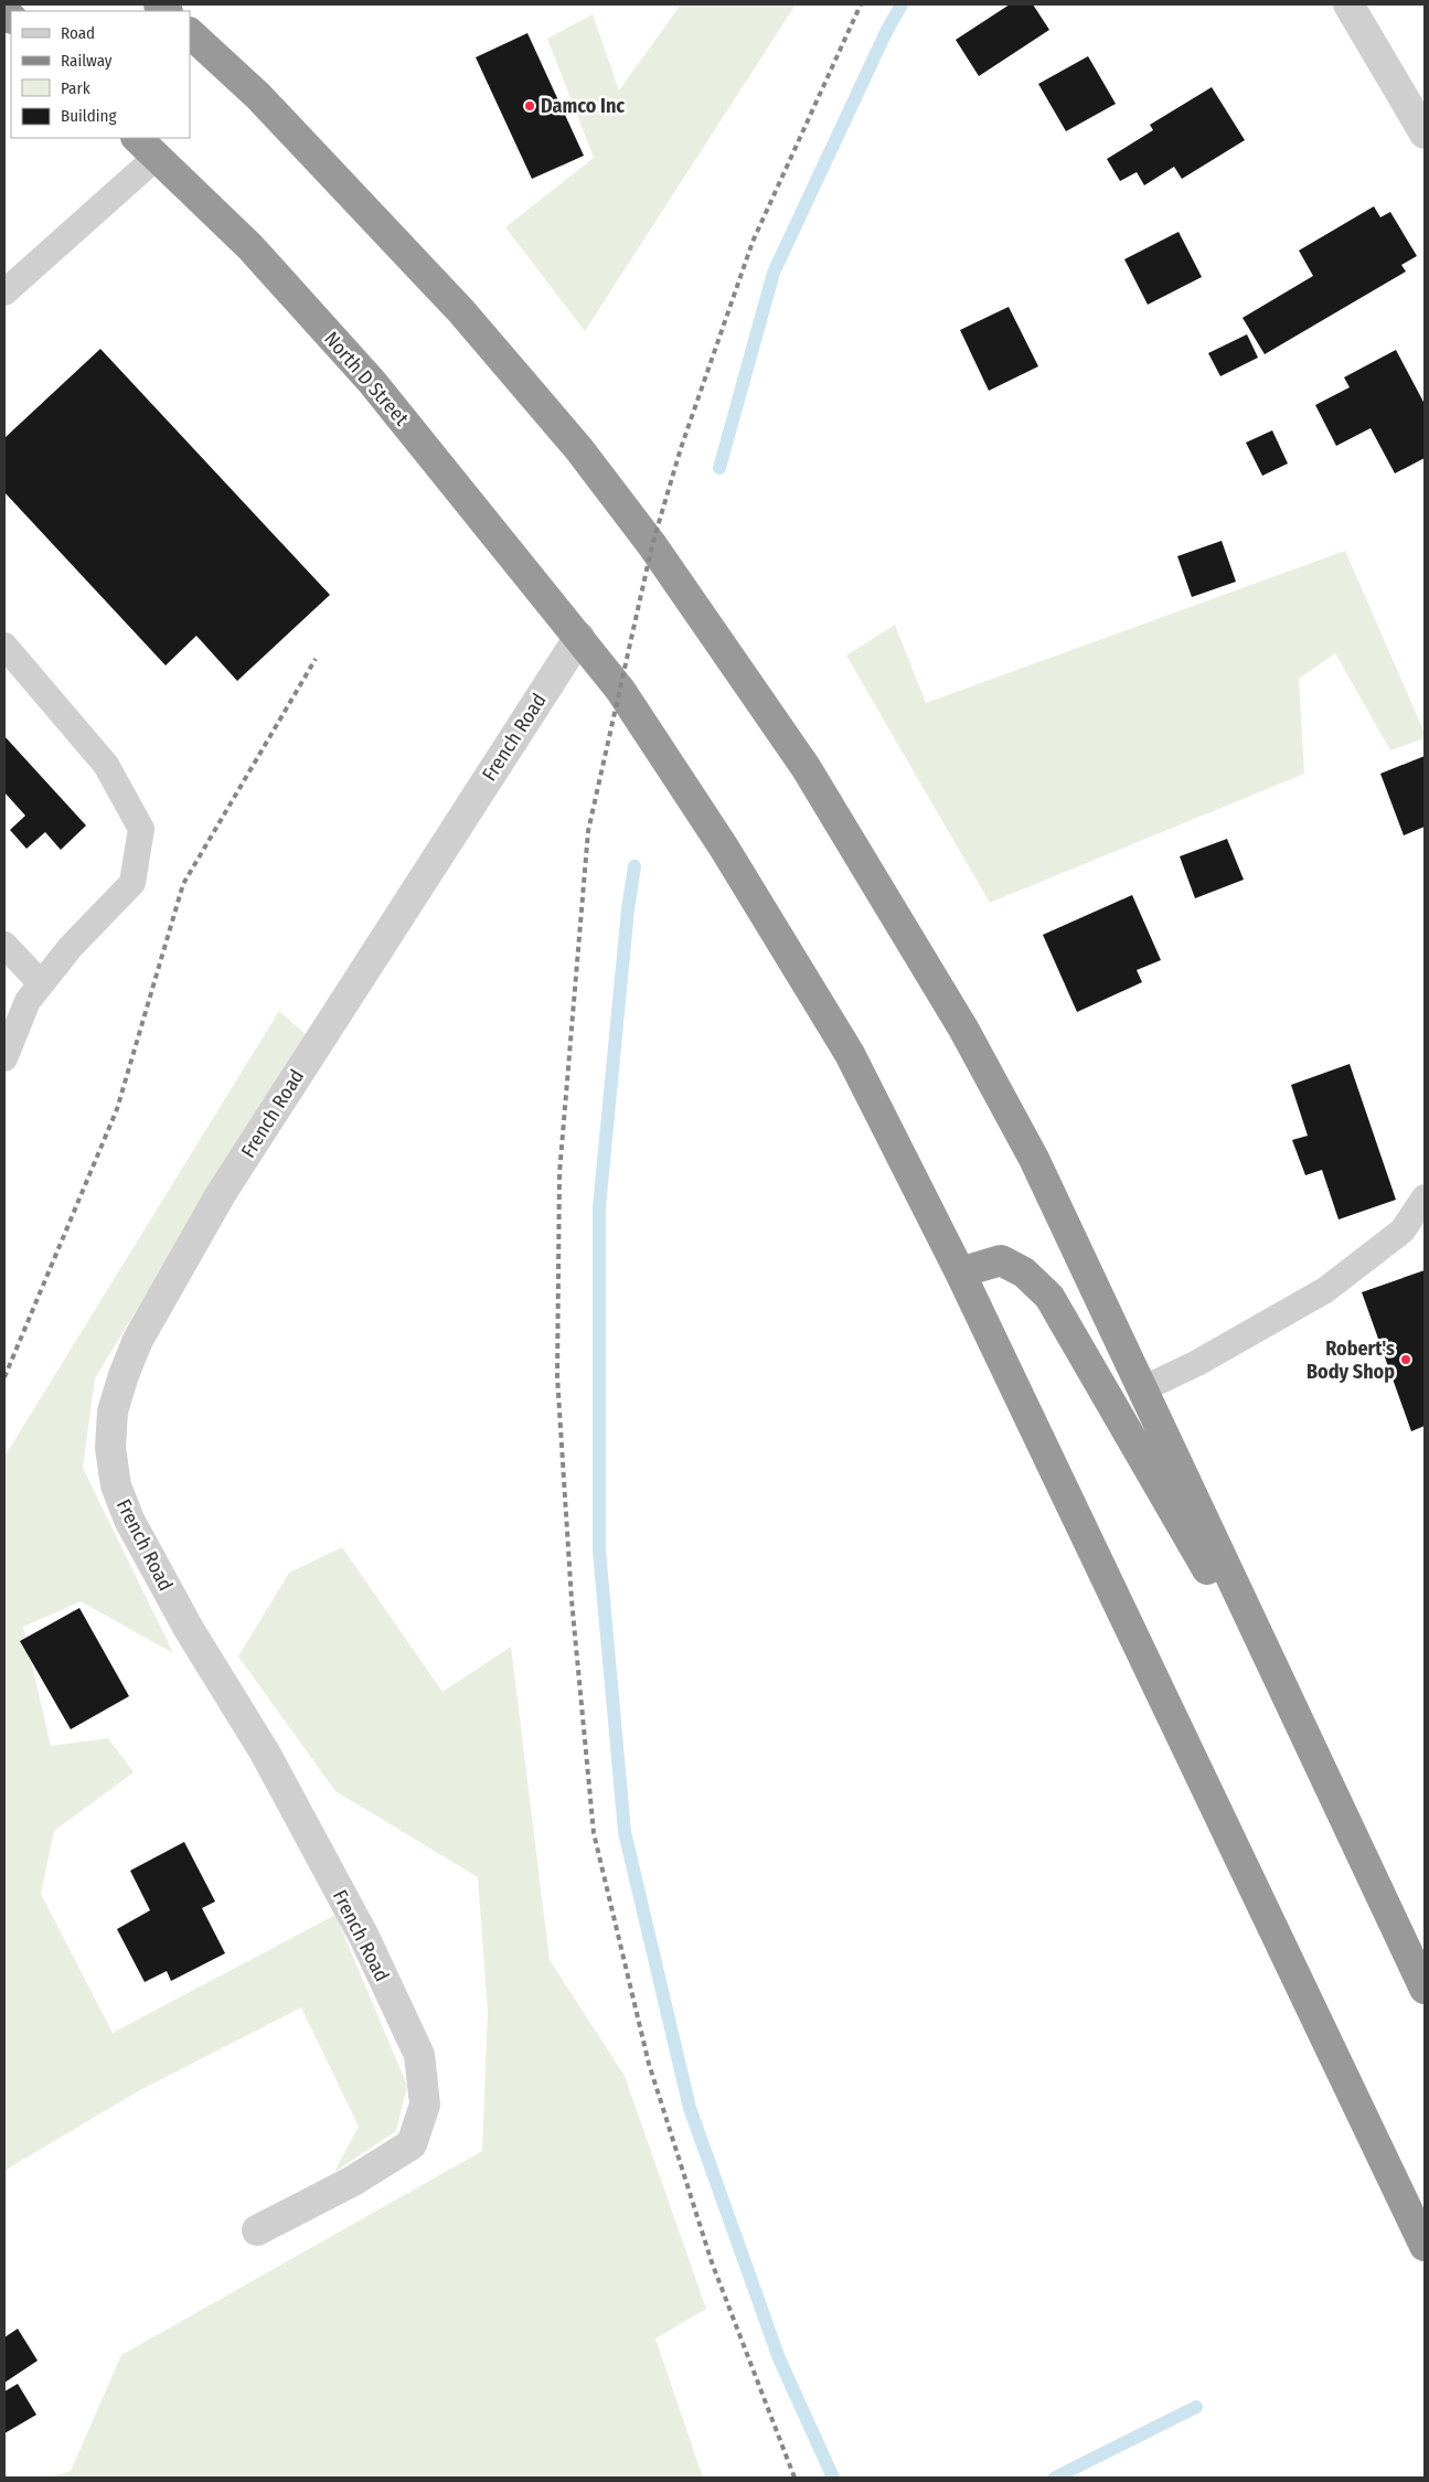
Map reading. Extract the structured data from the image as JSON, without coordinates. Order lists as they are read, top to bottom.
{
  "streets": {
    "highway": ["North D Street"],
    "street": ["French Road"]
  },
  "crossings": [
    ["North D Street", "French Road"]
  ],
  "places": ["Damco Inc", "Robert's Body Shop"],
  "legend": [
    "Road",
    "Railway",
    "Park",
    "Building"
  ]
}
